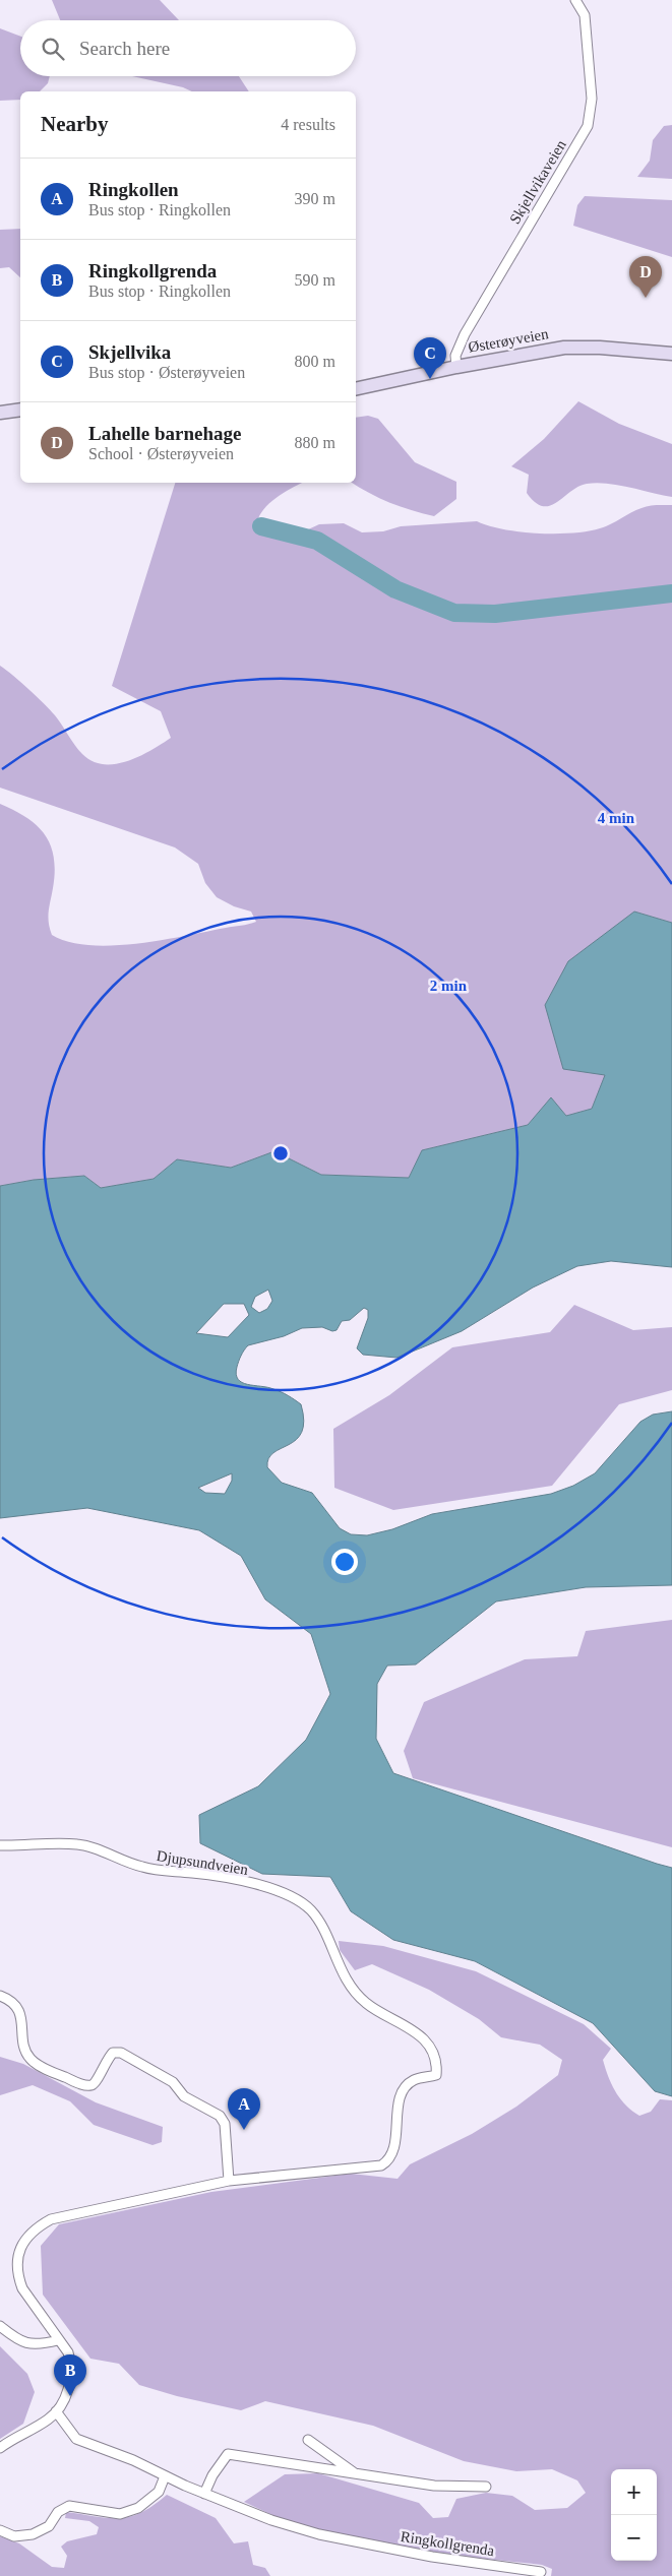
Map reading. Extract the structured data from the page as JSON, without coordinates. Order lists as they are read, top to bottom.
{
  "streets": {
    "main road": ["Østerøyveien"],
    "street": ["Skjellvikaveien", "Djupsundveien", "Ringkollgrenda"]
  },
  "crossings": [
    ["Skjellvikaveien", "Østerøyveien"]
  ],
  "page": {
    "search": "Search here",
    "heading": ["Nearby", "4 results"],
    "list": [
      {
        "mark": "A",
        "name": "Ringkollen",
        "note": "Bus stop · Ringkollen",
        "value": "390 m"
      },
      {
        "mark": "B",
        "name": "Ringkollgrenda",
        "note": "Bus stop · Ringkollen",
        "value": "590 m"
      },
      {
        "mark": "C",
        "name": "Skjellvika",
        "note": "Bus stop · Østerøyveien",
        "value": "800 m"
      },
      {
        "mark": "D",
        "name": "Lahelle barnehage",
        "note": "School · Østerøyveien",
        "value": "880 m"
      }
    ],
    "pins": [
      "D",
      "C",
      "A",
      "B"
    ],
    "map_buttons": ["+", "−"]
  },
  "rings": ["4 min", "2 min"]
}
